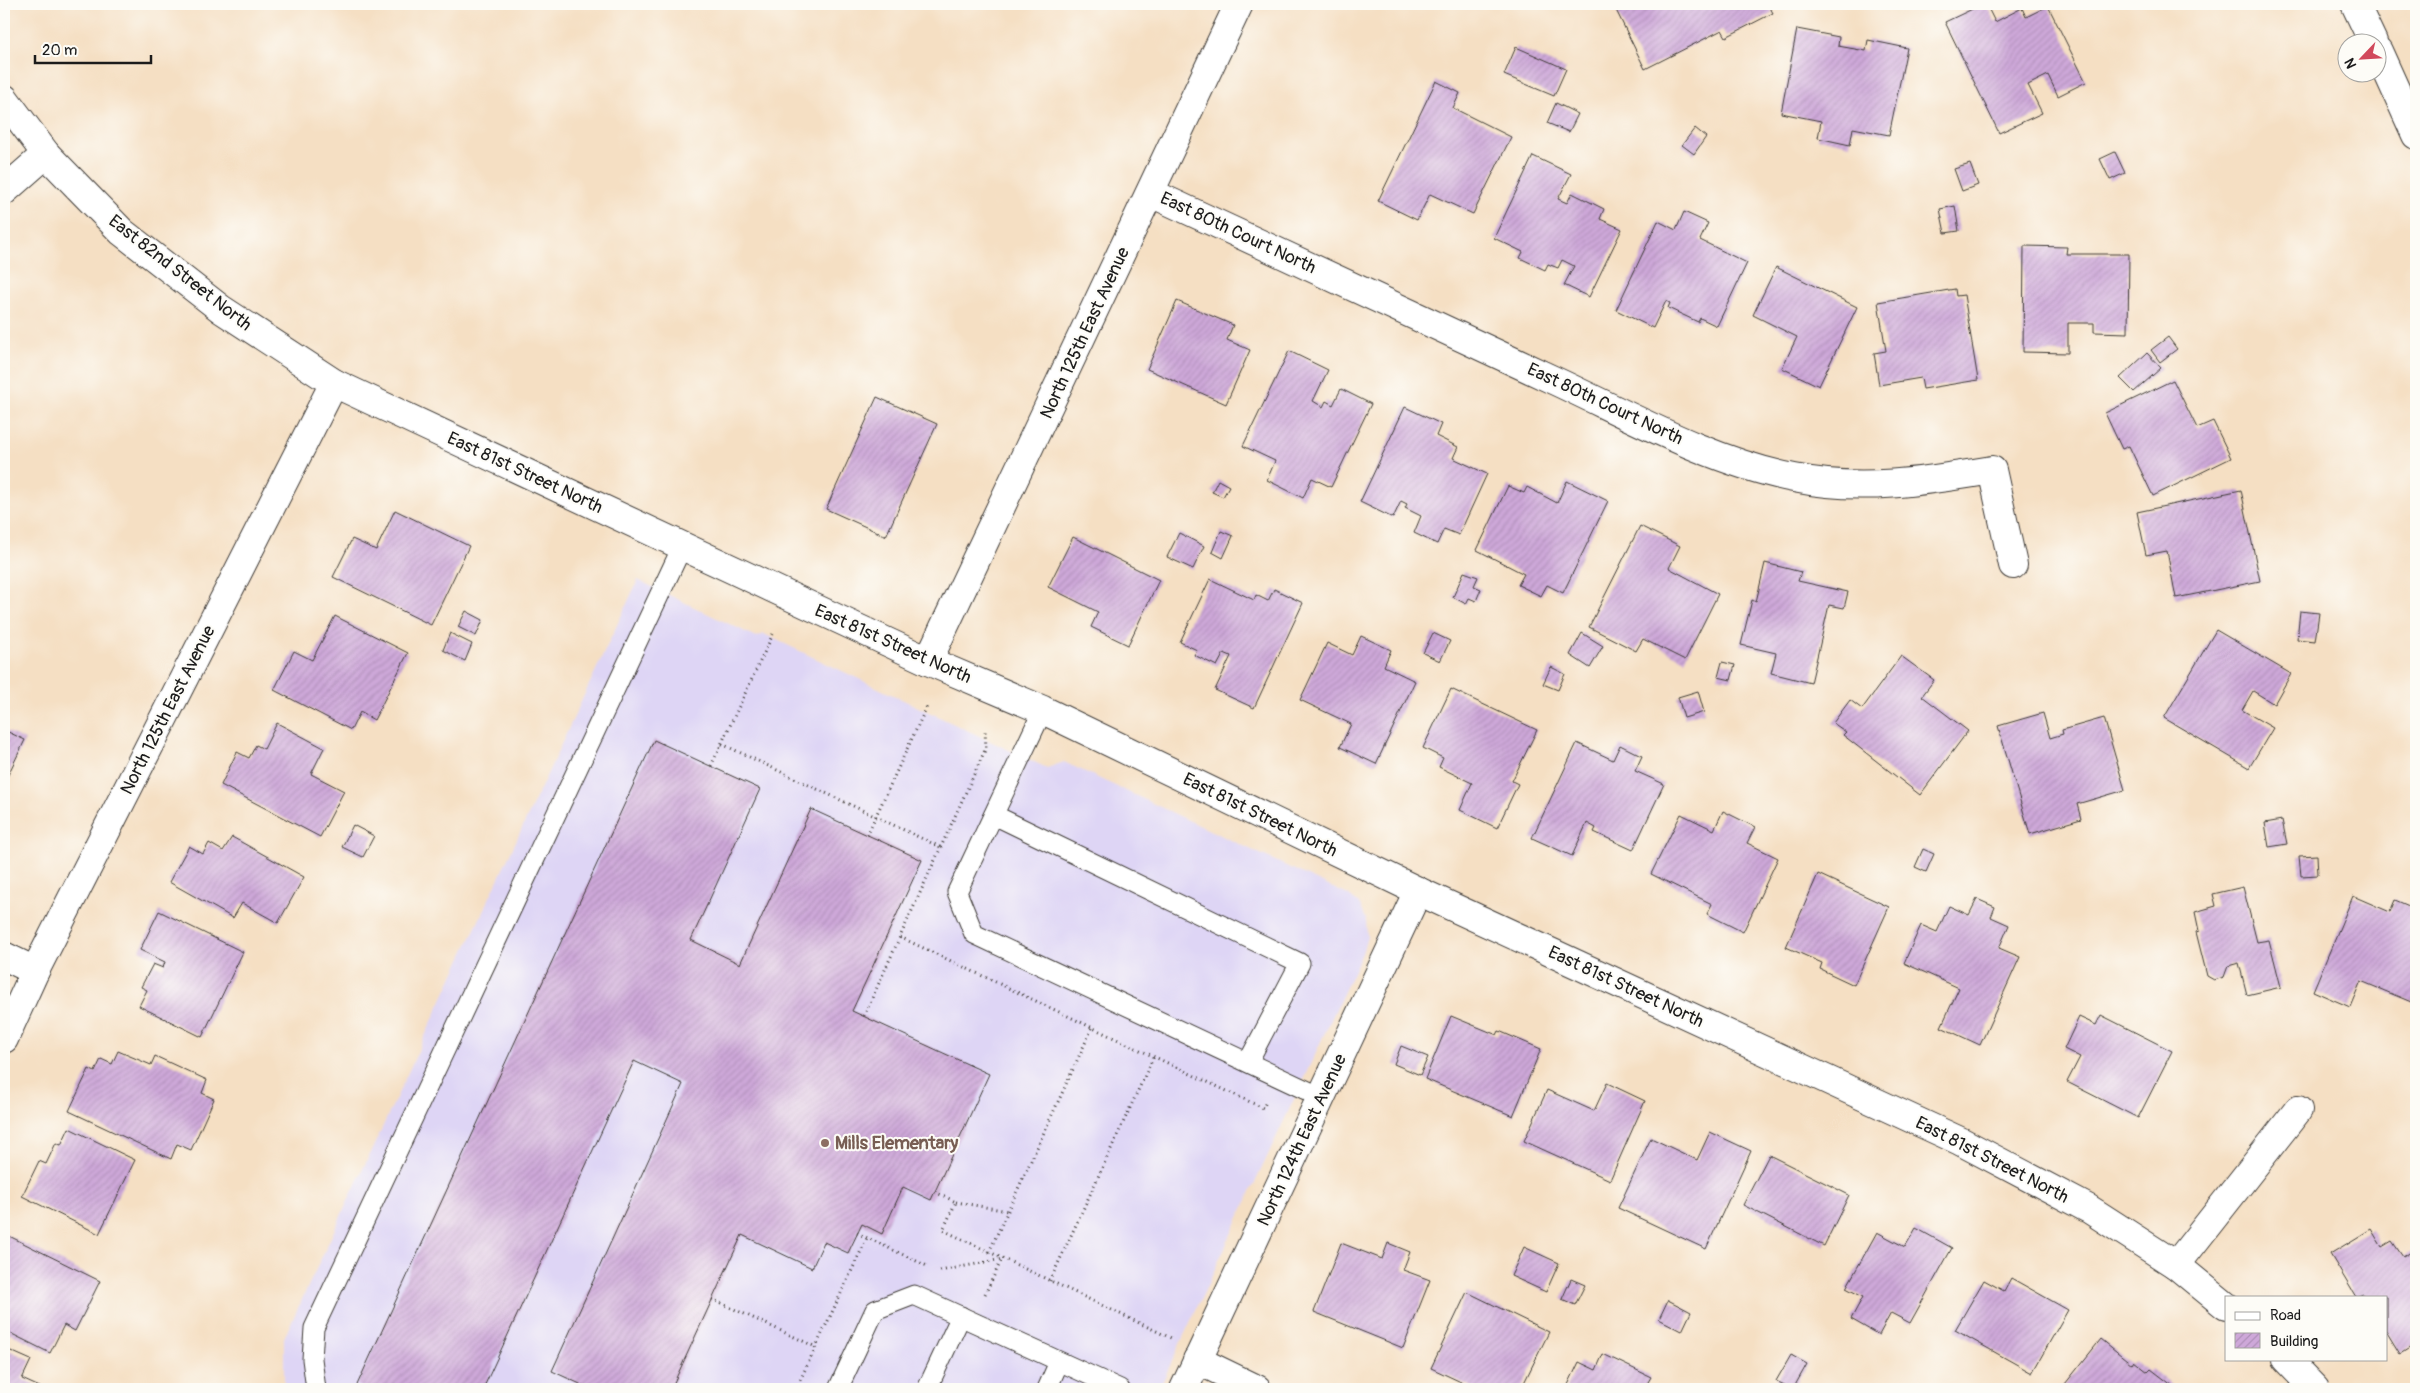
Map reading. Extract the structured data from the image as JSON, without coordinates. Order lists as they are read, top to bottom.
{
  "streets": {
    "street": [
      "East 80th Court North",
      "East 82nd Street North",
      "North 125th East Avenue",
      "East 81st Street North",
      "North 124th East Avenue"
    ]
  },
  "crossings": [
    ["East 80th Court North", "North 125th East Avenue"],
    ["East 82nd Street North", "North 125th East Avenue"],
    ["East 82nd Street North", "East 81st Street North"],
    ["North 125th East Avenue", "East 81st Street North"],
    ["East 81st Street North", "North 124th East Avenue"]
  ],
  "places": ["Mills Elementary"],
  "legend": ["Road", "Building"],
  "scale_bar": "20 m",
  "north": "bottom left"
}
